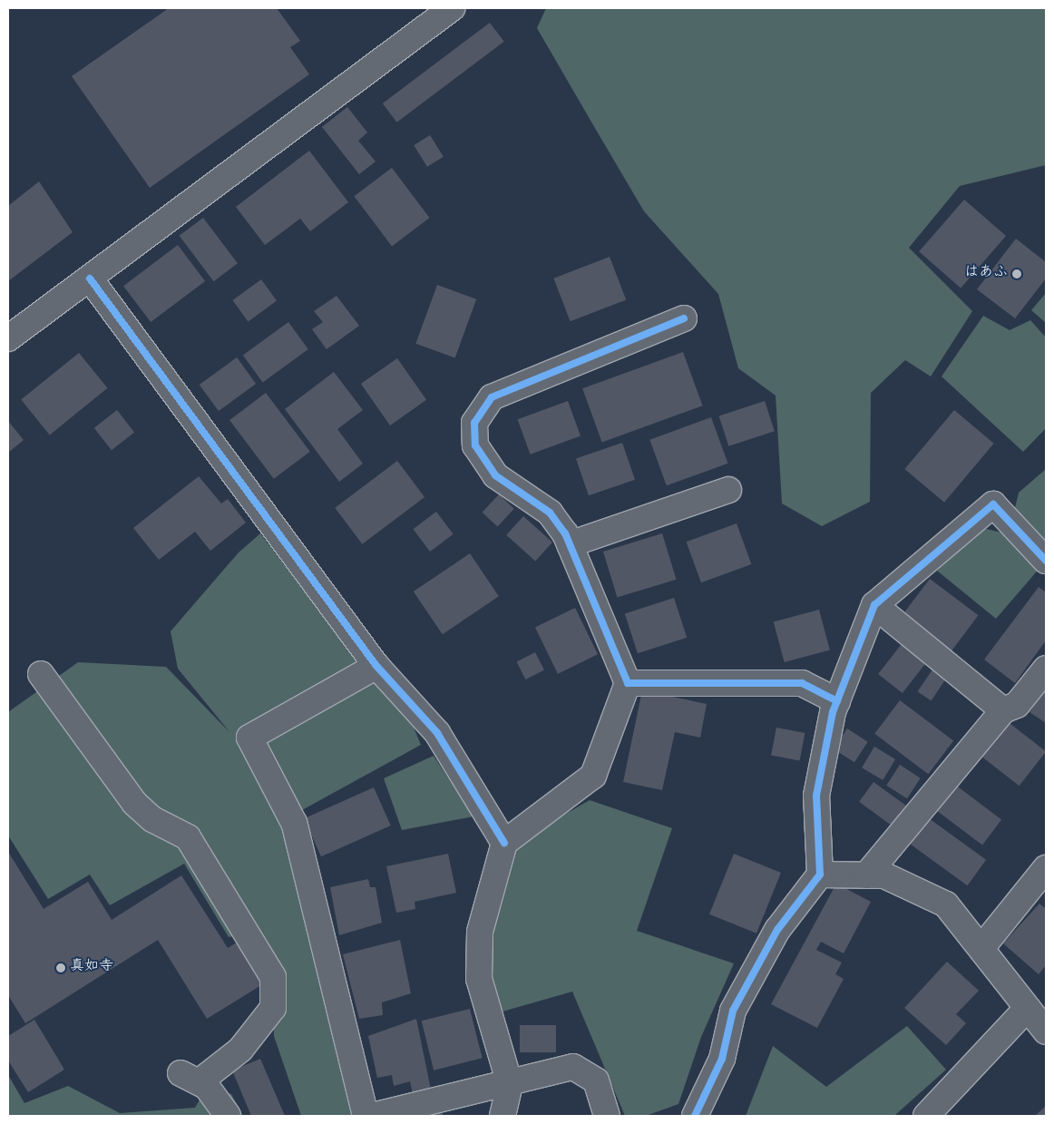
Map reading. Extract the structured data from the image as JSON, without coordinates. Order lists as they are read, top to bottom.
{
  "places": ["はあふ", "真如寺"]
}
